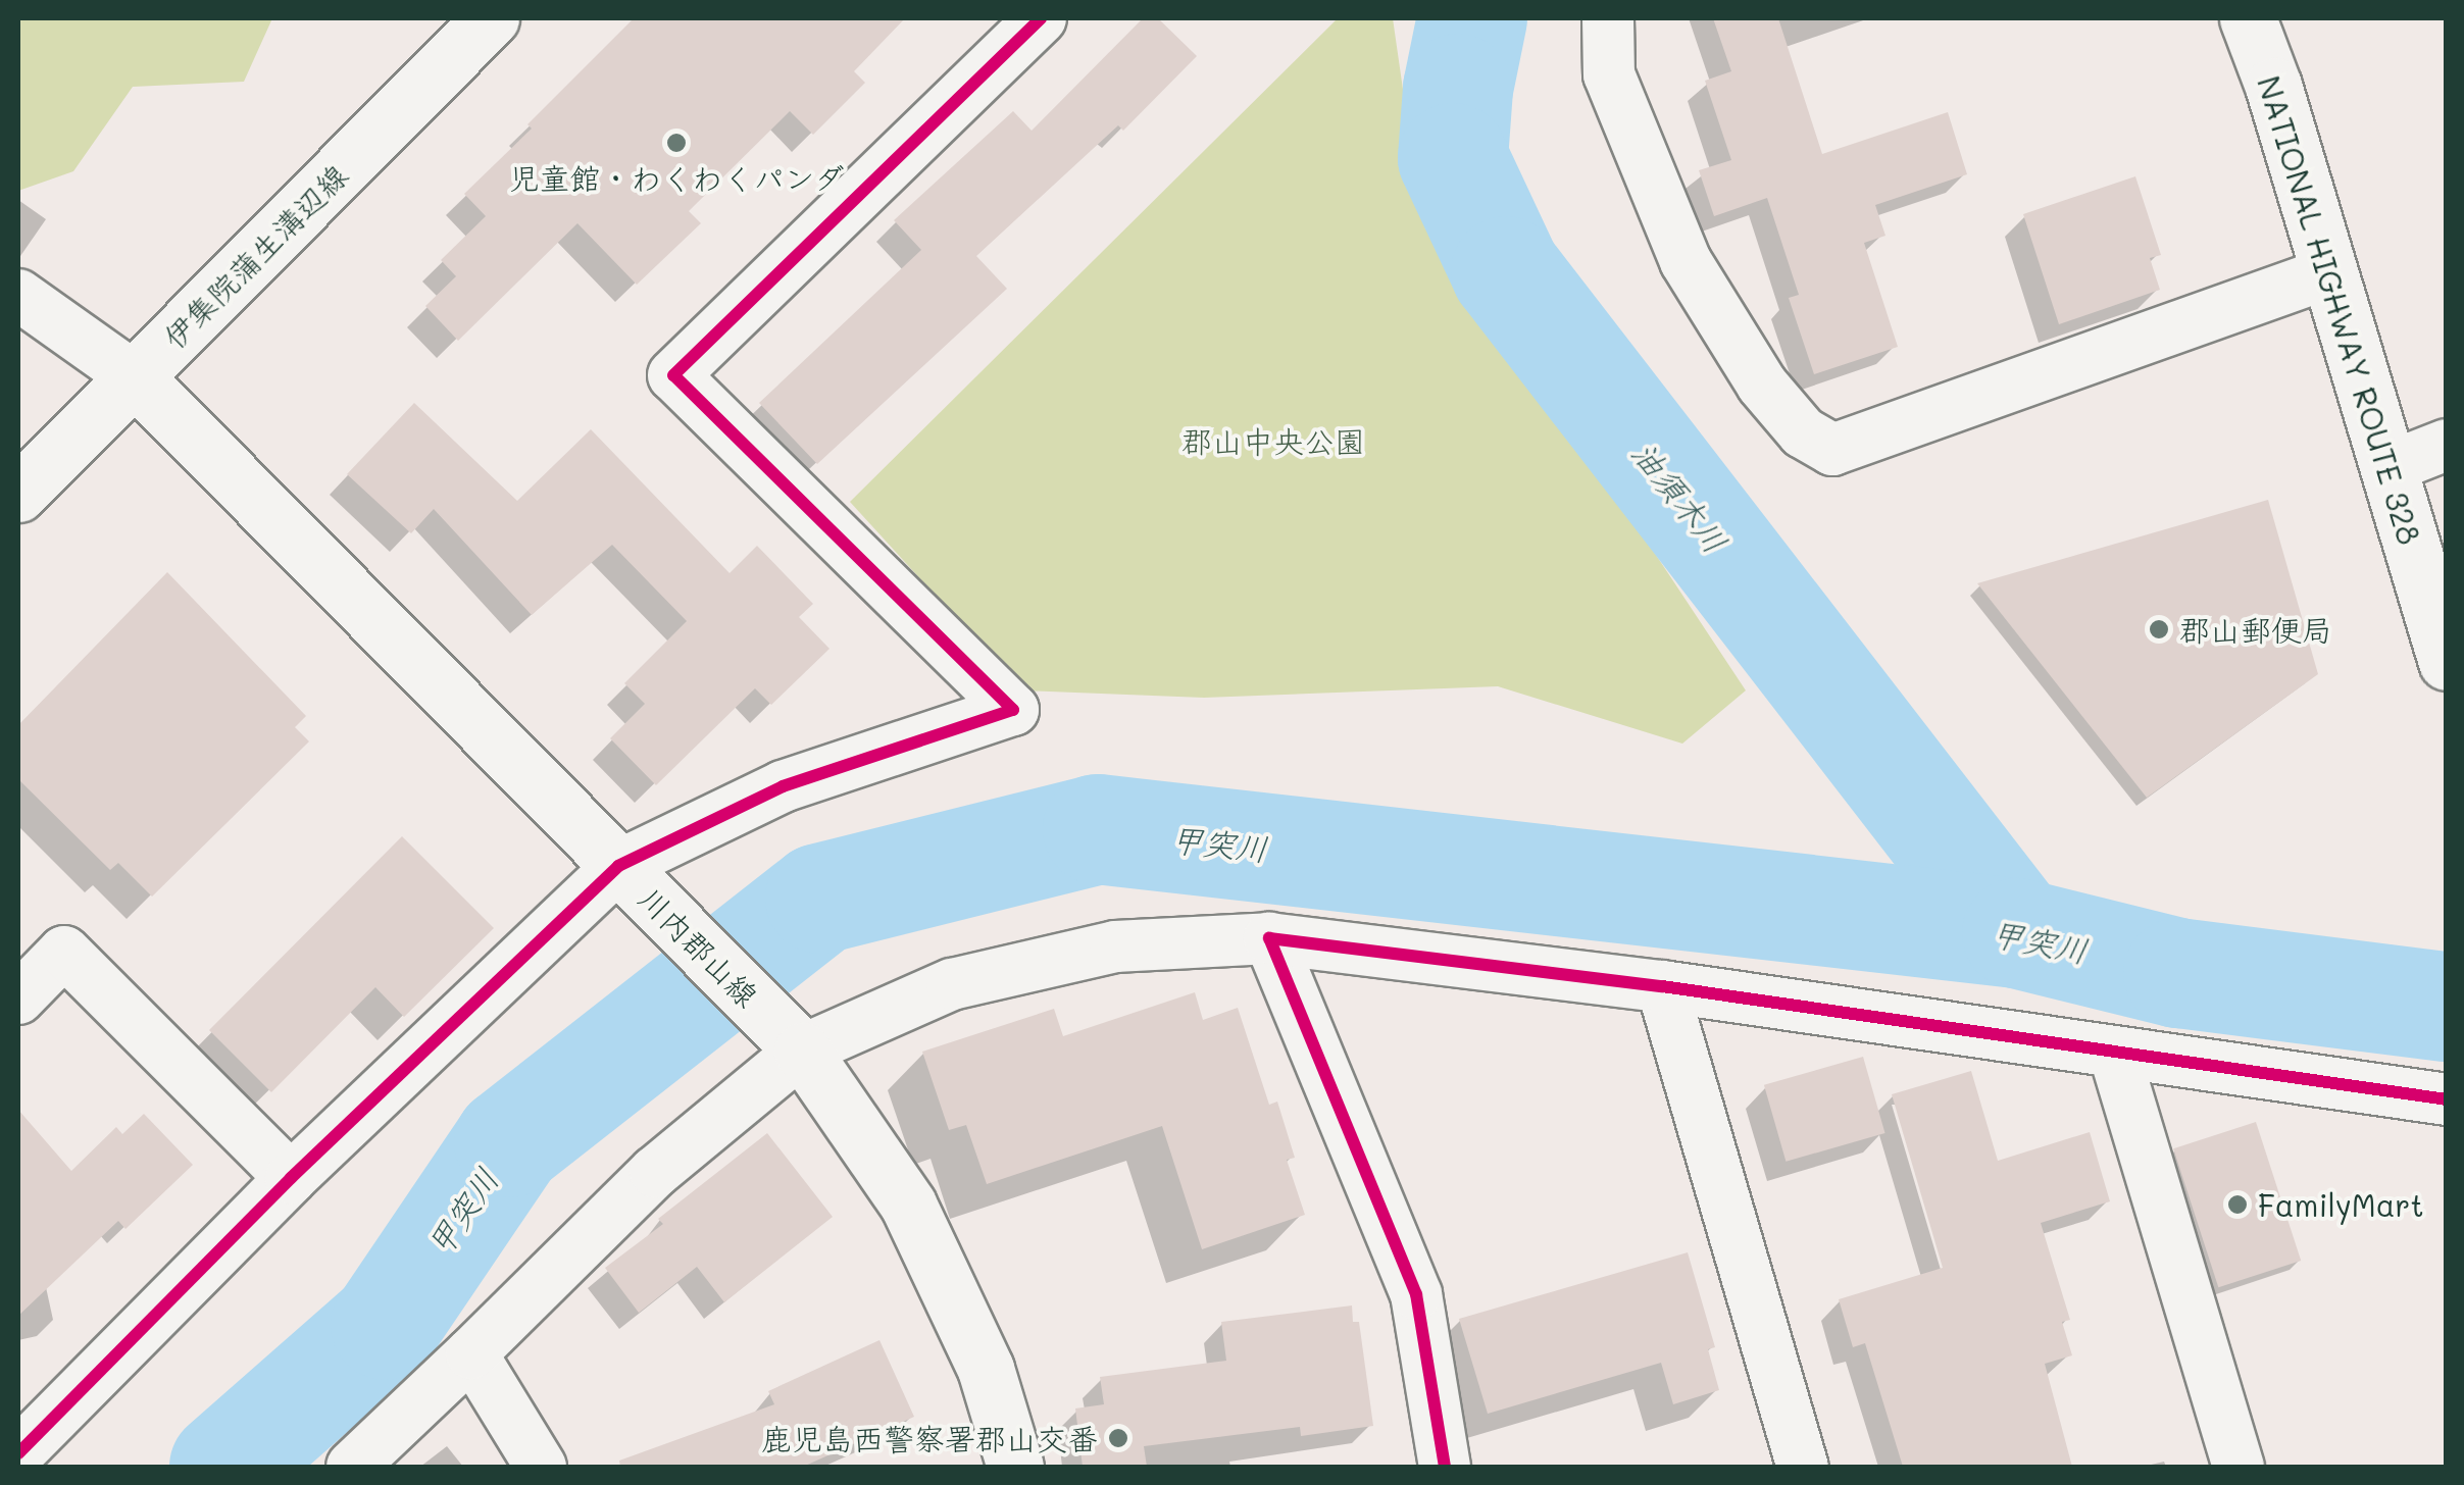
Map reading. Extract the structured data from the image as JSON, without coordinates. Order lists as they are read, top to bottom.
{
  "streets": {
    "main road": ["伊集院蒲生溝辺線", "NATIONAL HIGHWAY ROUTE 328", "川内郡山線"]
  },
  "crossings": [
    ["伊集院蒲生溝辺線", "川内郡山線"]
  ],
  "water": ["油須木川", "甲突川"],
  "parks": ["郡山中央公園"],
  "places": [
    "児童館・わくわくパンダ",
    "郡山郵便局",
    "FamilyMart",
    "鹿児島西警察署郡山交番"
  ]
}
